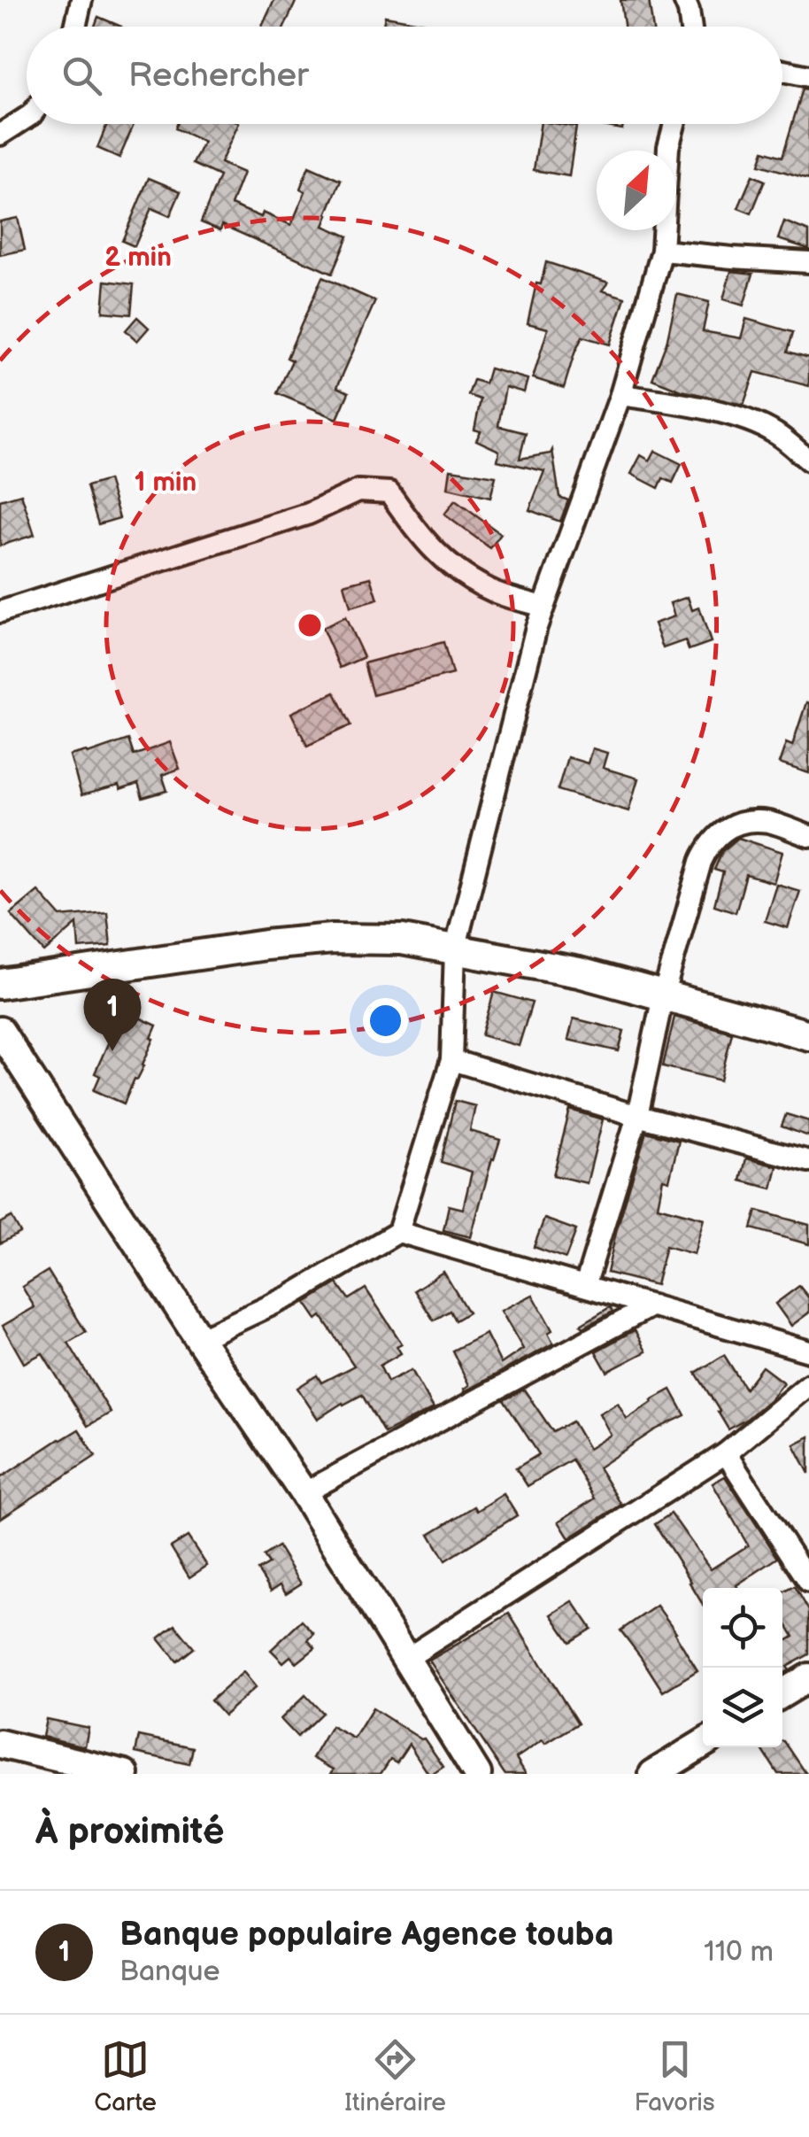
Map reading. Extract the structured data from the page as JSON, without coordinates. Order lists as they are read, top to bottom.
{
  "north": "top right",
  "page": {
    "search": "Rechercher",
    "pins": "1",
    "heading": "À proximité",
    "list": [
      {
        "mark": "1",
        "name": "Banque populaire Agence touba",
        "note": "Banque",
        "value": "110 m"
      }
    ],
    "nav": ["Carte", "Itinéraire", "Favoris"]
  },
  "rings": ["2 min", "1 min"]
}
